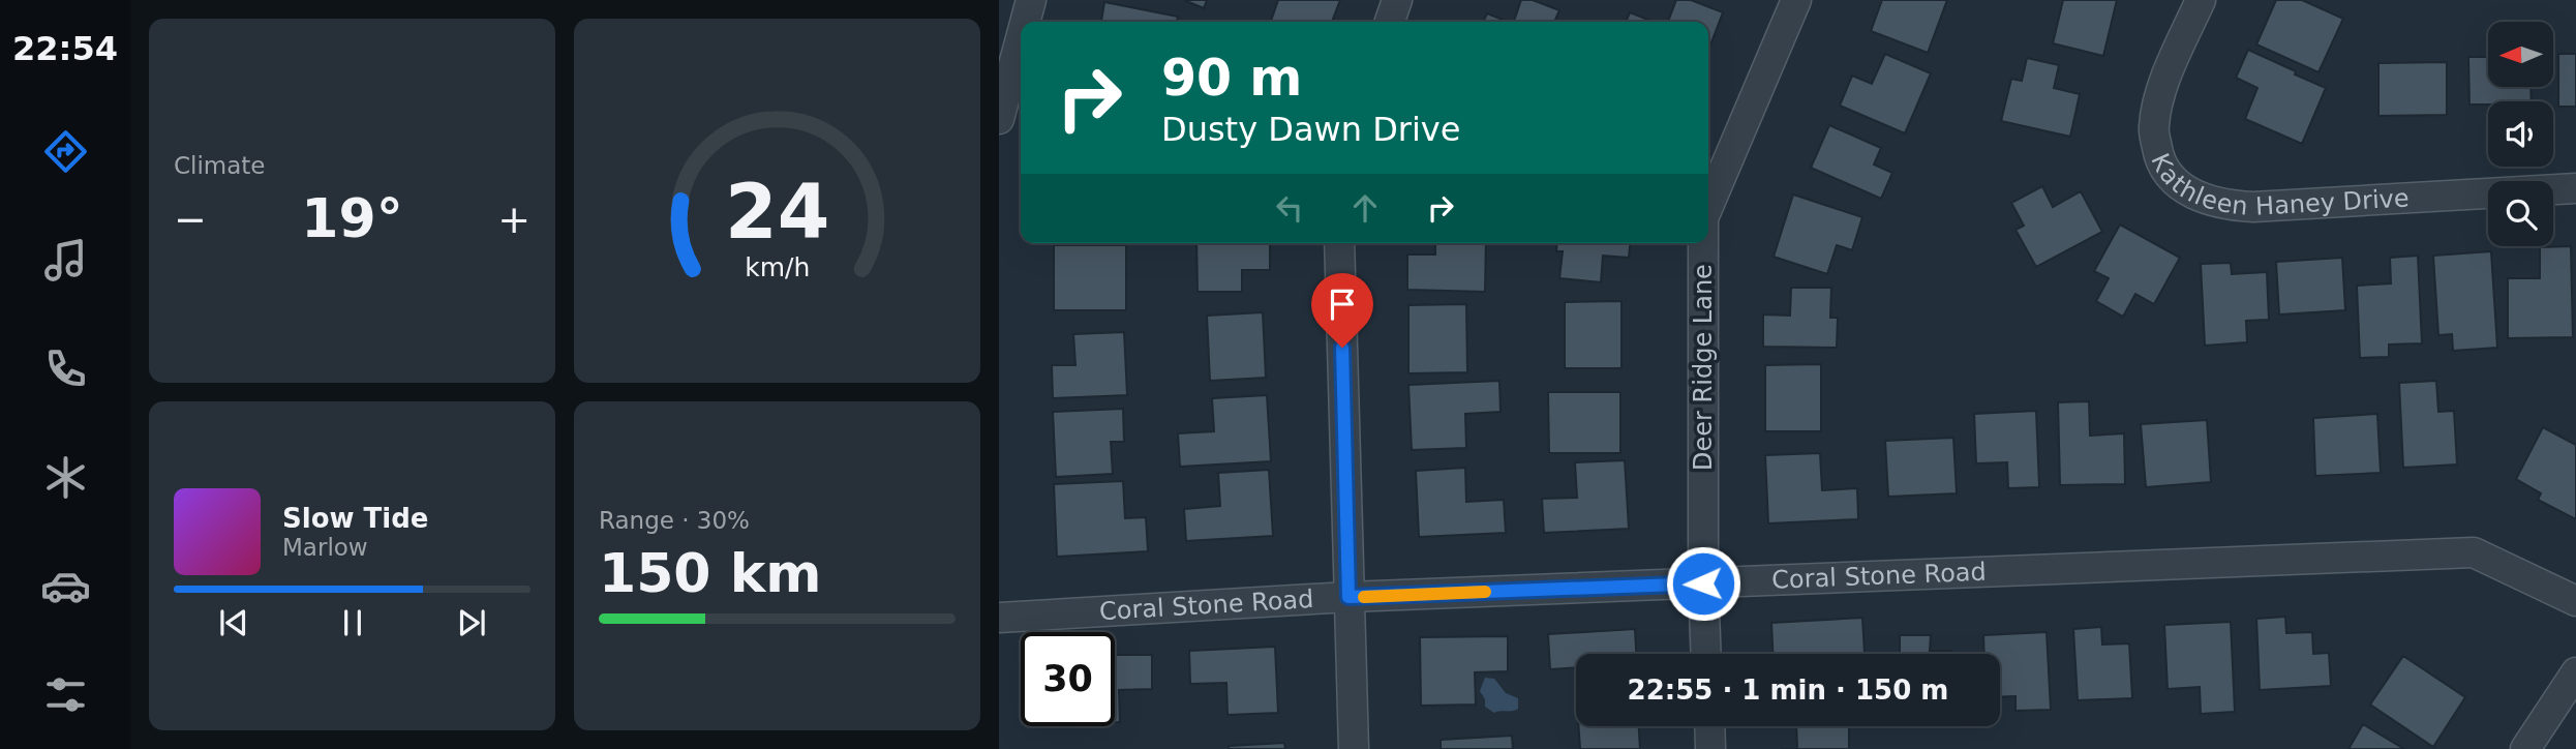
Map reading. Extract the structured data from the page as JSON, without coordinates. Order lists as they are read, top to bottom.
{
  "streets": {
    "street": ["Kathleen Haney Drive", "Deer Ridge Lane", "Coral Stone Road"]
  },
  "crossings": [
    ["Deer Ridge Lane", "Coral Stone Road"]
  ],
  "north": "left",
  "page": {
    "tabs": "22:54",
    "tile": [
      "Climate",
      ["Range · 30%", "150 km"]
    ],
    "turn": ["90 m", "Dusty Dawn Drive"],
    "heat": ["−", "19°", "+"],
    "song": ["Slow Tide", "Marlow"],
    "limit": "30",
    "trip": "22:55 · 1 min · 150 m",
    "gauge": ["24", "km/h"]
  }
}
